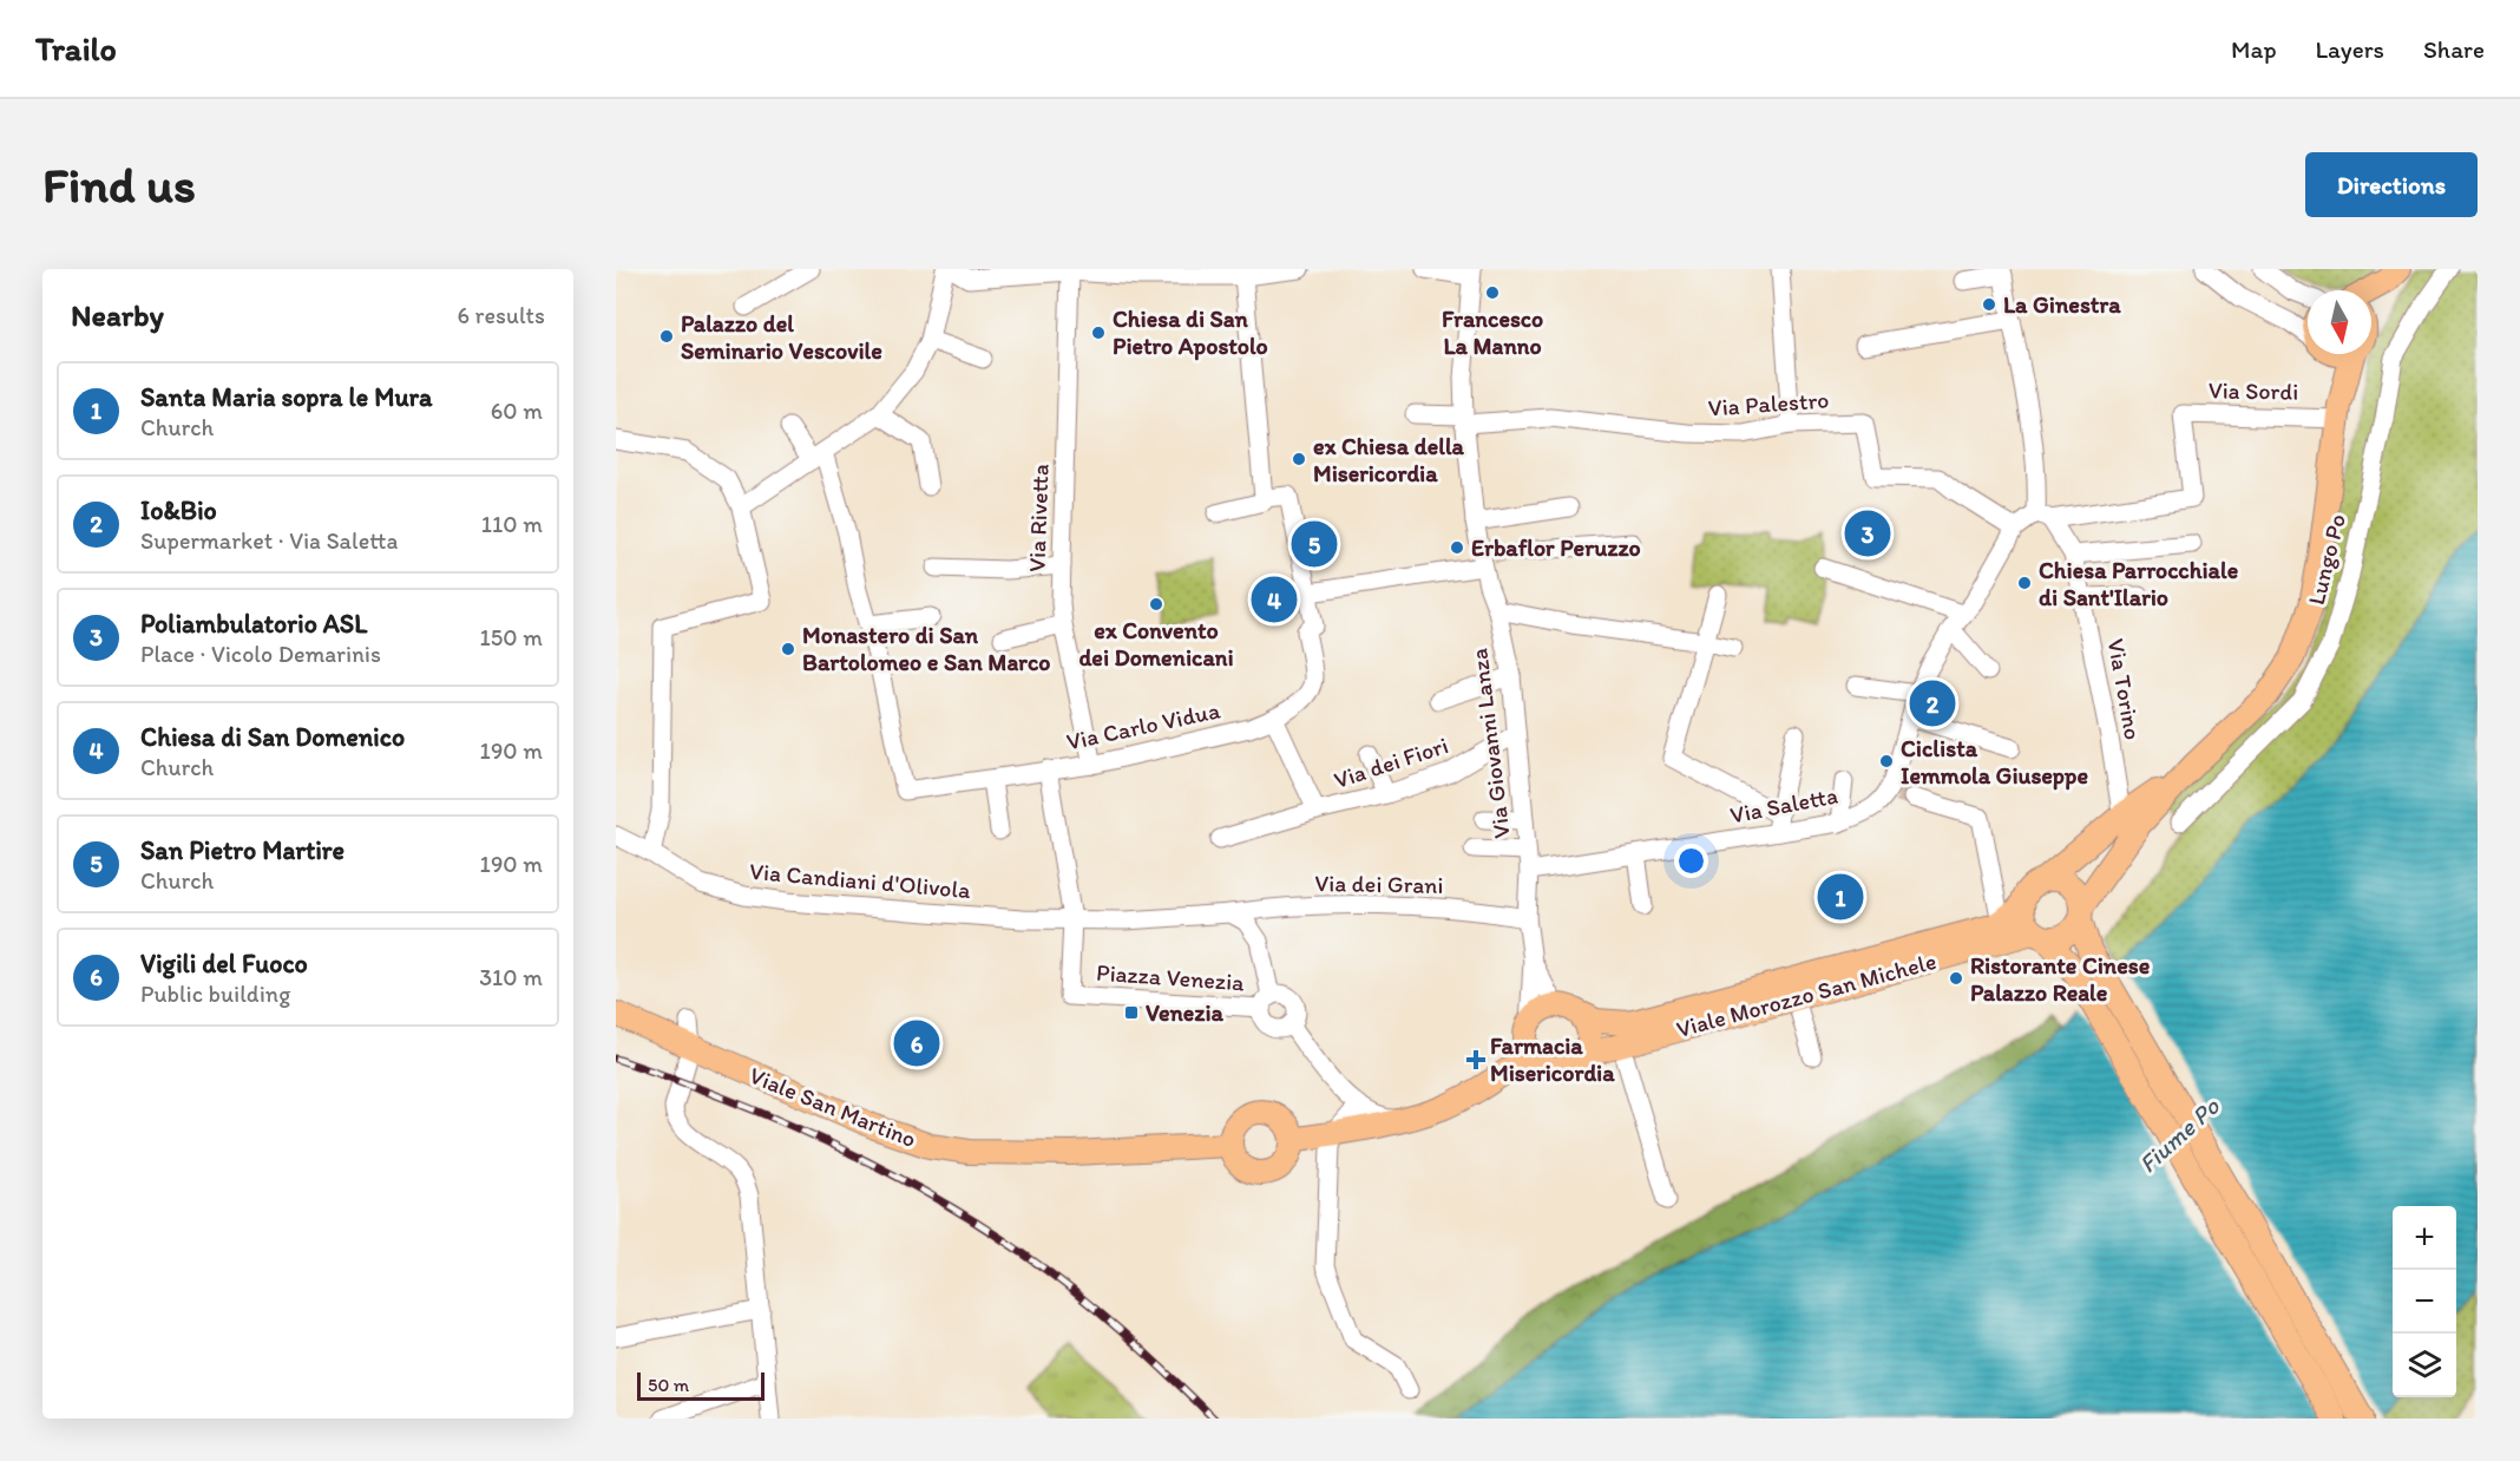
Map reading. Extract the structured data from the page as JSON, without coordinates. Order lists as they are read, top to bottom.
{
  "streets": {
    "main road": ["Viale Morozzo San Michele", "Viale San Martino"],
    "street": [
      "Via Sordi",
      "Via Palestro",
      "Via Rivetta",
      "Lungo Po",
      "Via Torino",
      "Via Carlo Vidua",
      "Via Giovanni Lanza",
      "Via dei Fiori",
      "Via Saletta",
      "Via Candiani d'Olivola",
      "Via dei Grani",
      "Piazza Venezia"
    ]
  },
  "crossings": [
    ["Via Sordi", "Via Torino"],
    ["Via Palestro", "Via Giovanni Lanza"],
    ["Via Rivetta", "Via Carlo Vidua"],
    ["Via Carlo Vidua", "Via dei Fiori"],
    ["Via Carlo Vidua", "Piazza Venezia"],
    ["Via Giovanni Lanza", "Via dei Fiori"],
    ["Via Giovanni Lanza", "Via Saletta"],
    ["Via Giovanni Lanza", "Via dei Grani"],
    ["Via Giovanni Lanza", "Viale Morozzo San Michele"],
    ["Via Candiani d'Olivola", "Piazza Venezia"],
    ["Via dei Grani", "Piazza Venezia"]
  ],
  "water": ["Fiume Po"],
  "places": {
    "other": [
      "Francesco La Manno",
      "La Ginestra",
      "Chiesa di San Pietro Apostolo",
      "Palazzo del Seminario Vescovile",
      "ex Chiesa della Misericordia",
      "Erbaflor Peruzzo",
      "Chiesa Parrocchiale di Sant'Ilario",
      "ex Convento dei Domenicani",
      "Monastero di San Bartolomeo e San Marco",
      "Ciclista Iemmola Giuseppe",
      "Ristorante Cinese Palazzo Reale"
    ],
    "transit": ["Venezia"],
    "health": ["Farmacia Misericordia"]
  },
  "scale_bar": "50 m",
  "north": "bottom",
  "page": {
    "header": "Trailo",
    "nav": ["Map", "Layers", "Share"],
    "buttons": "Directions",
    "title": "Find us",
    "heading": ["Nearby", "6 results"],
    "list": [
      {
        "mark": "1",
        "name": "Santa Maria sopra le Mura",
        "note": "Church",
        "value": "60 m"
      },
      {
        "mark": "2",
        "name": "Io&Bio",
        "note": "Supermarket · Via Saletta",
        "value": "110 m"
      },
      {
        "mark": "3",
        "name": "Poliambulatorio ASL",
        "note": "Place · Vicolo Demarinis",
        "value": "150 m"
      },
      {
        "mark": "4",
        "name": "Chiesa di San Domenico",
        "note": "Church",
        "value": "190 m"
      },
      {
        "mark": "5",
        "name": "San Pietro Martire",
        "note": "Church",
        "value": "190 m"
      },
      {
        "mark": "6",
        "name": "Vigili del Fuoco",
        "note": "Public building",
        "value": "310 m"
      }
    ],
    "pins": [
      "3",
      "5",
      "4",
      "2",
      "1",
      "6"
    ],
    "map_buttons": ["+", "−"],
    "scale": "50 m"
  }
}
